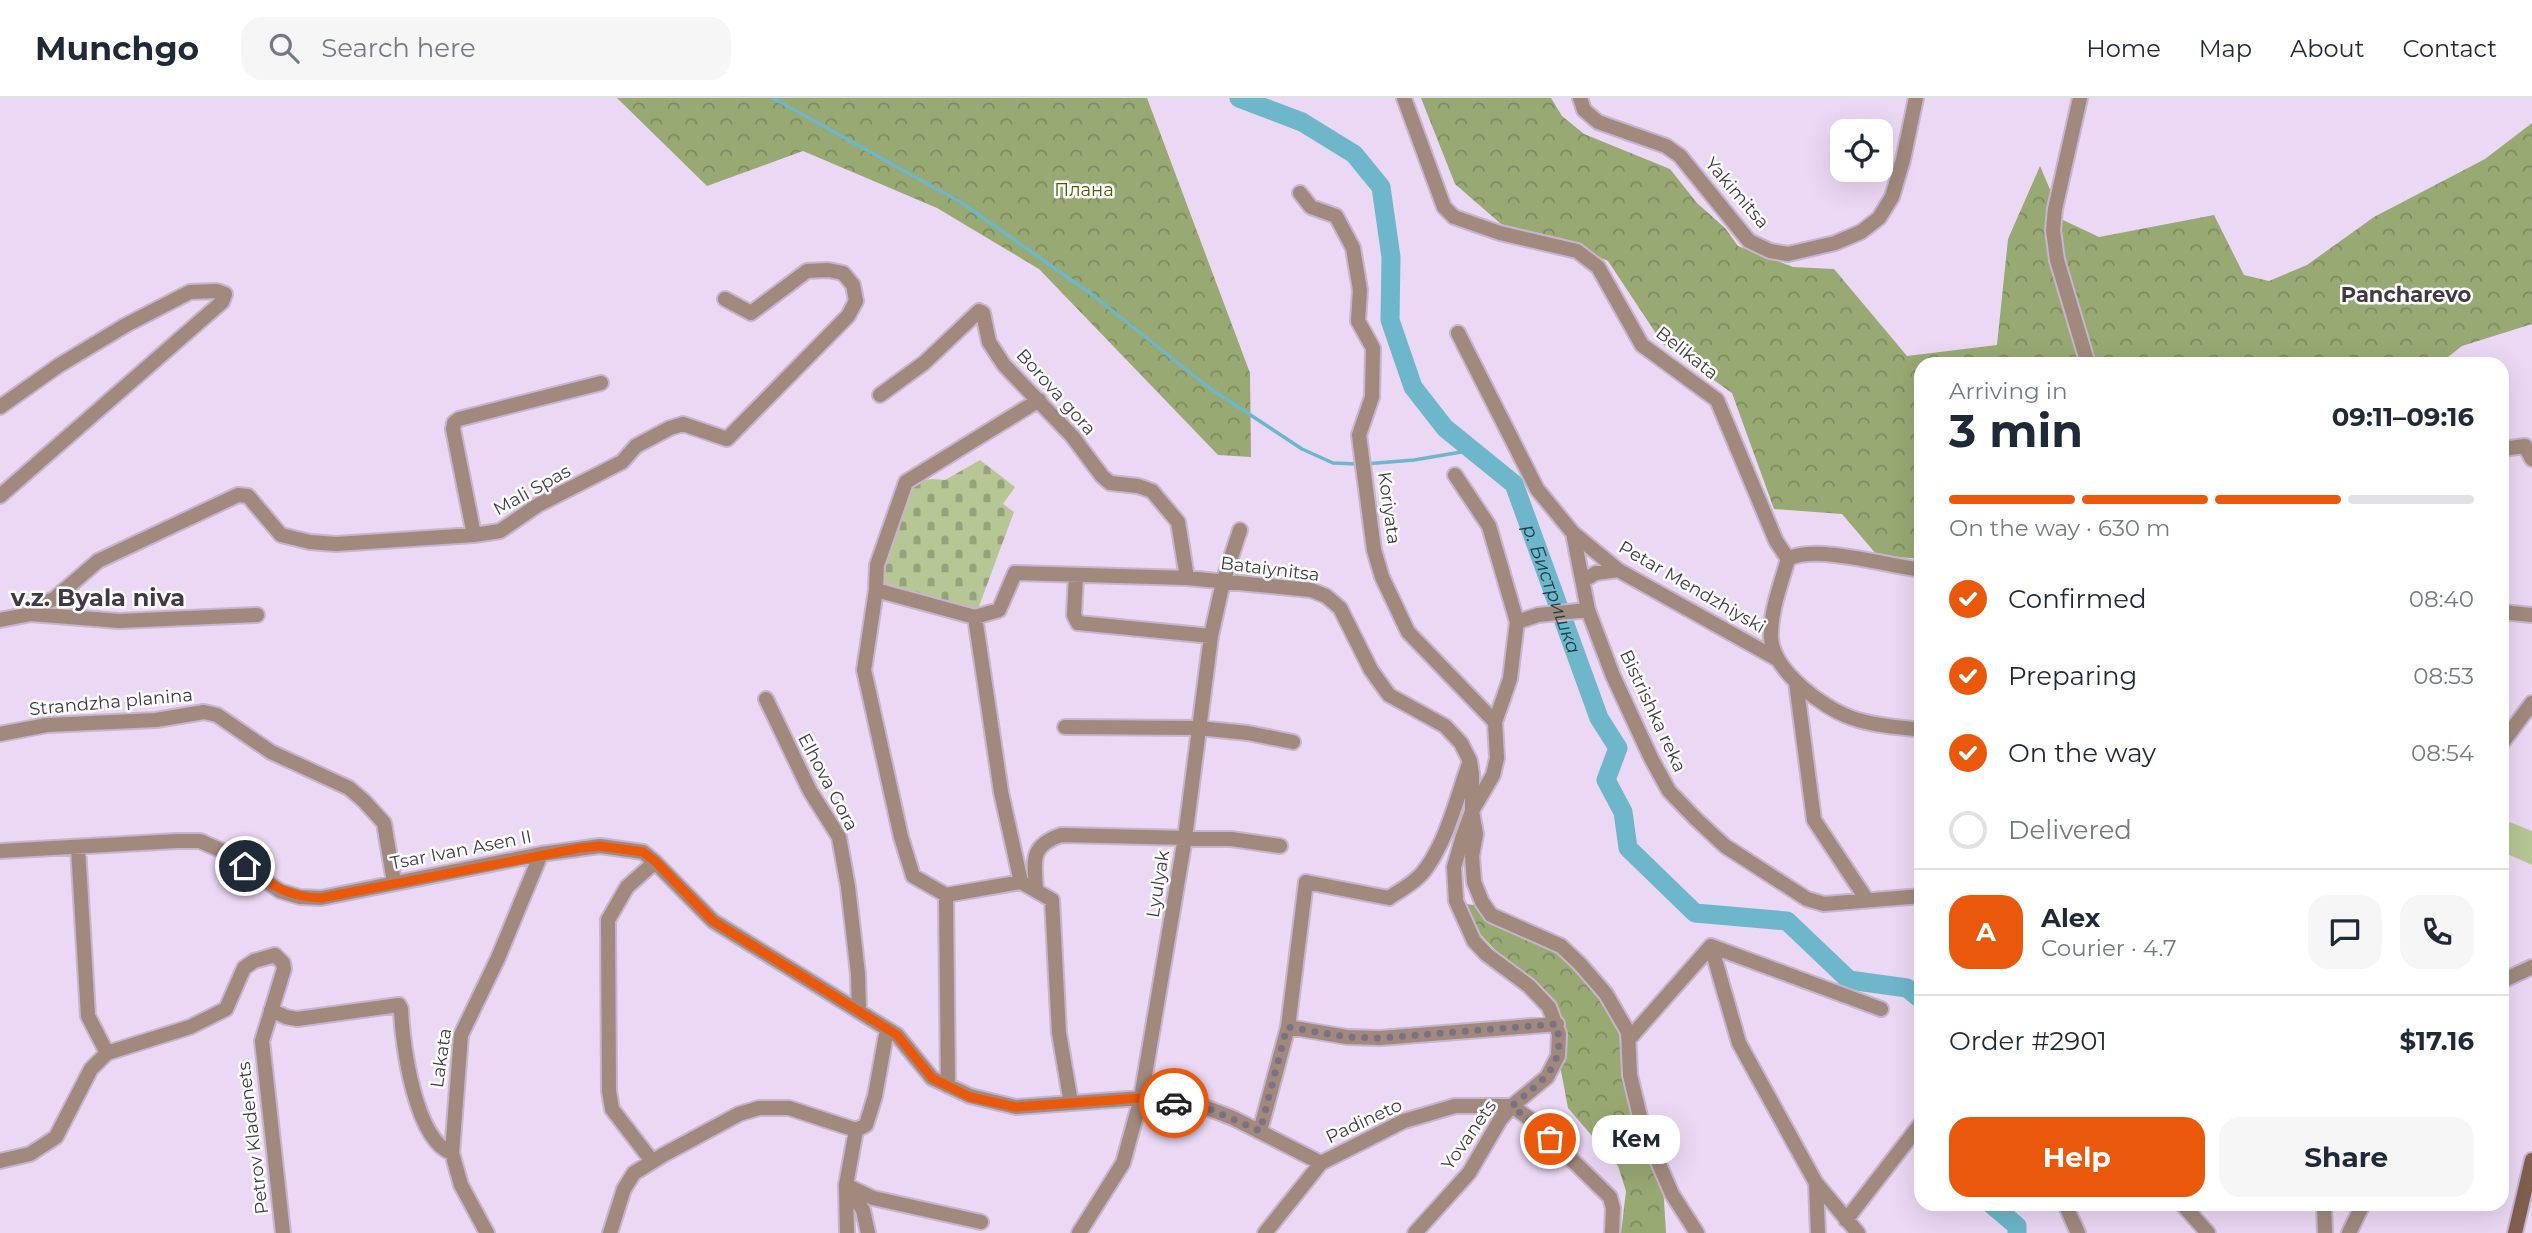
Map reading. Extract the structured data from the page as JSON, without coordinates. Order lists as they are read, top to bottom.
{
  "streets": {
    "street": [
      "Yakimitsa",
      "Belikata",
      "Borova gora",
      "Mali Spas",
      "Koriyata",
      "Bataiynitsa",
      "Petar Mendzhiyski",
      "Strandzha planina",
      "Bistrishka reka",
      "Elhova Gora",
      "Tsar Ivan Asen II",
      "Lyulyak",
      "Lakata",
      "Padineto",
      "Yovanets",
      "Petrov Kladenets"
    ]
  },
  "crossings": [
    ["Borova gora", "Bataiynitsa"],
    ["Bataiynitsa", "Lyulyak"],
    ["Petar Mendzhiyski", "Bistrishka reka"],
    ["Strandzha planina", "Tsar Ivan Asen II"],
    ["Elhova Gora", "Tsar Ivan Asen II"],
    ["Tsar Ivan Asen II", "Lakata"],
    ["Tsar Ivan Asen II", "Padineto"],
    ["Lyulyak", "Padineto"],
    ["Padineto", "Yovanets"]
  ],
  "districts": ["Pancharevo", "v.z. Byala niva"],
  "water": ["р. Бистришка"],
  "parks": ["Плана"],
  "places": ["Кем"],
  "page": {
    "header": "Munchgo",
    "search": "Search here",
    "nav": [
      "Home",
      "Map",
      "About",
      "Contact"
    ],
    "heading": ["3 min", "Arriving in", "09:11–09:16"],
    "panel": [
      "Alex",
      "Courier · 4.7",
      "Order #2901",
      "$17.16"
    ],
    "bar": "On the way · 630 m",
    "list": [
      ["Confirmed", "08:40"],
      ["Preparing", "08:53"],
      ["On the way", "08:54"],
      "Delivered"
    ],
    "round": "A",
    "buttons": ["Help", "Share"],
    "bubble": "Кем"
  }
}
